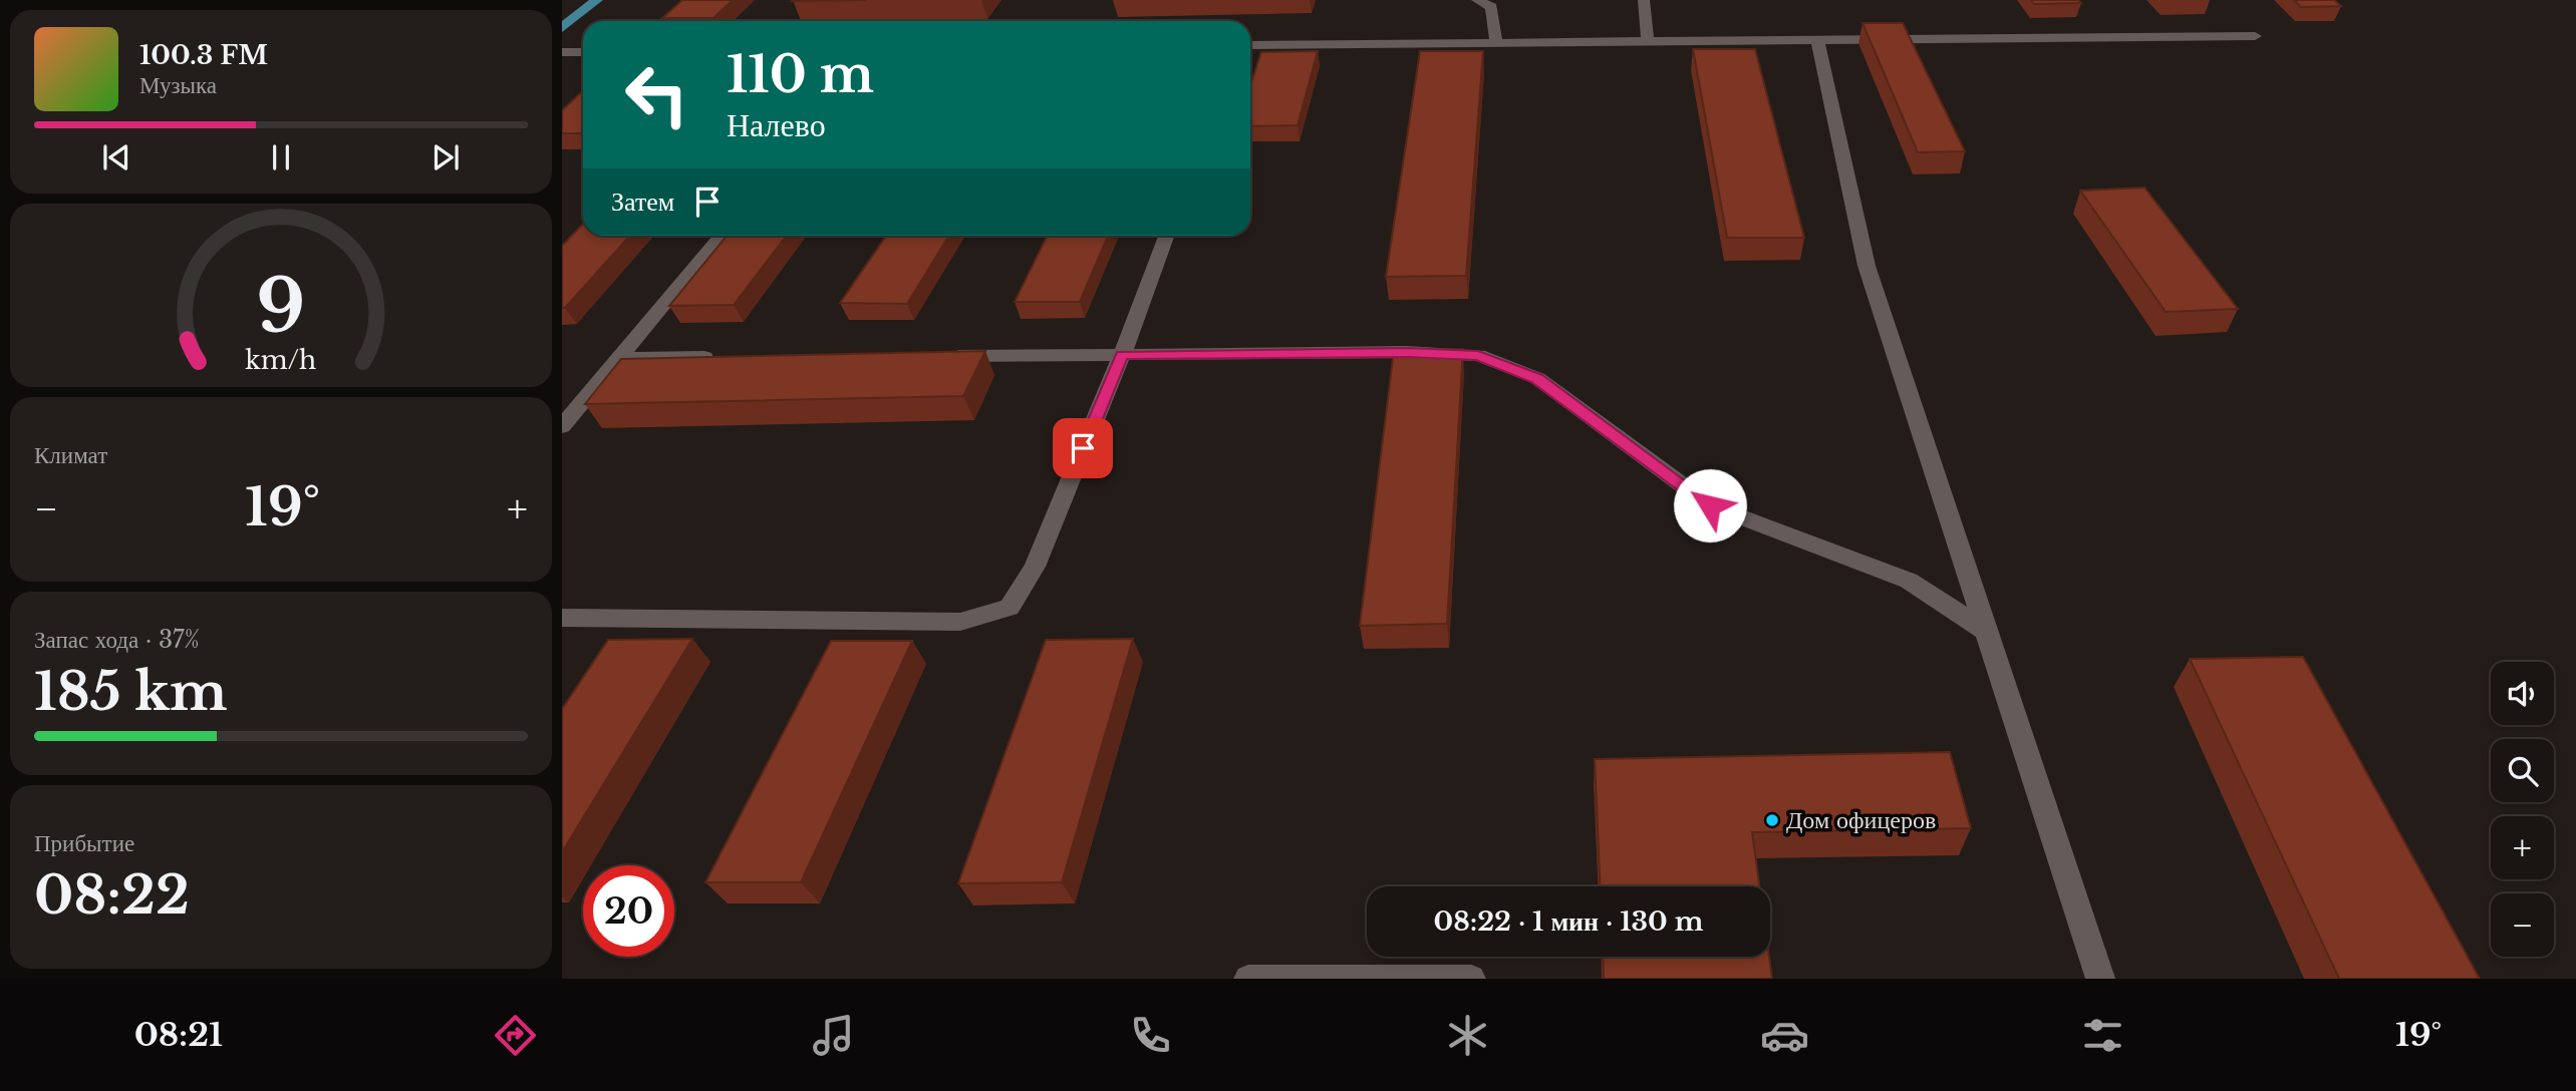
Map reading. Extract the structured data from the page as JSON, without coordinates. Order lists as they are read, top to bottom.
{
  "places": ["Дом офицеров"],
  "page": {
    "turn": ["110 m", "Налево"],
    "song": ["100.3 FM", "Музыка"],
    "then": "Затем",
    "tile": [
      "Климат",
      ["Запас хода · 37%", "185 km"],
      ["Прибытие", "08:22"]
    ],
    "heat": ["−", "19°", "+"],
    "map_buttons": ["+", "−"],
    "limit": "20",
    "trip": "08:22 · 1 мин · 130 m",
    "tabs": ["08:21", "19°"],
    "gauge": ["9", "km/h"]
  }
}
